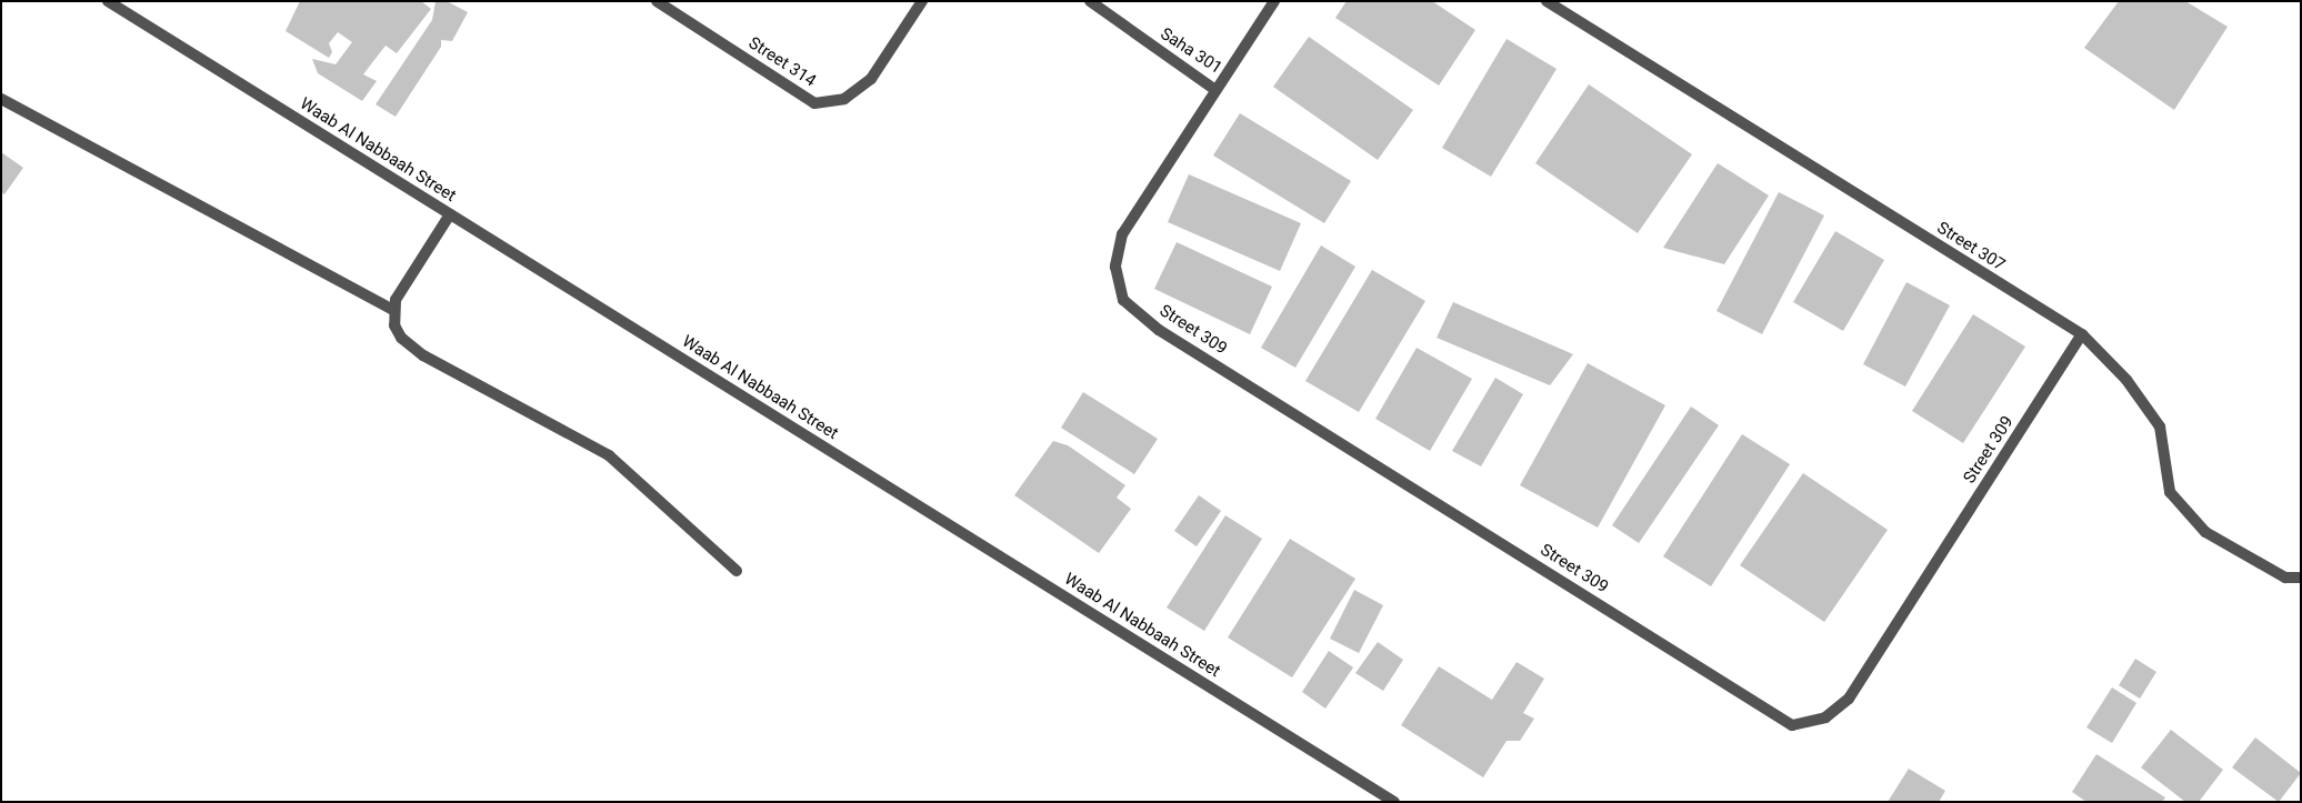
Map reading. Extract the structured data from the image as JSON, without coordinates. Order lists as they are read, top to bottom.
{
  "streets": {
    "street": [
      "Saha 301",
      "Street 314",
      "Waab Al Nabbaah Street",
      "Street 307",
      "Street 309"
    ]
  },
  "crossings": [
    ["Saha 301", "Street 309"],
    ["Street 307", "Street 309"]
  ]
}
